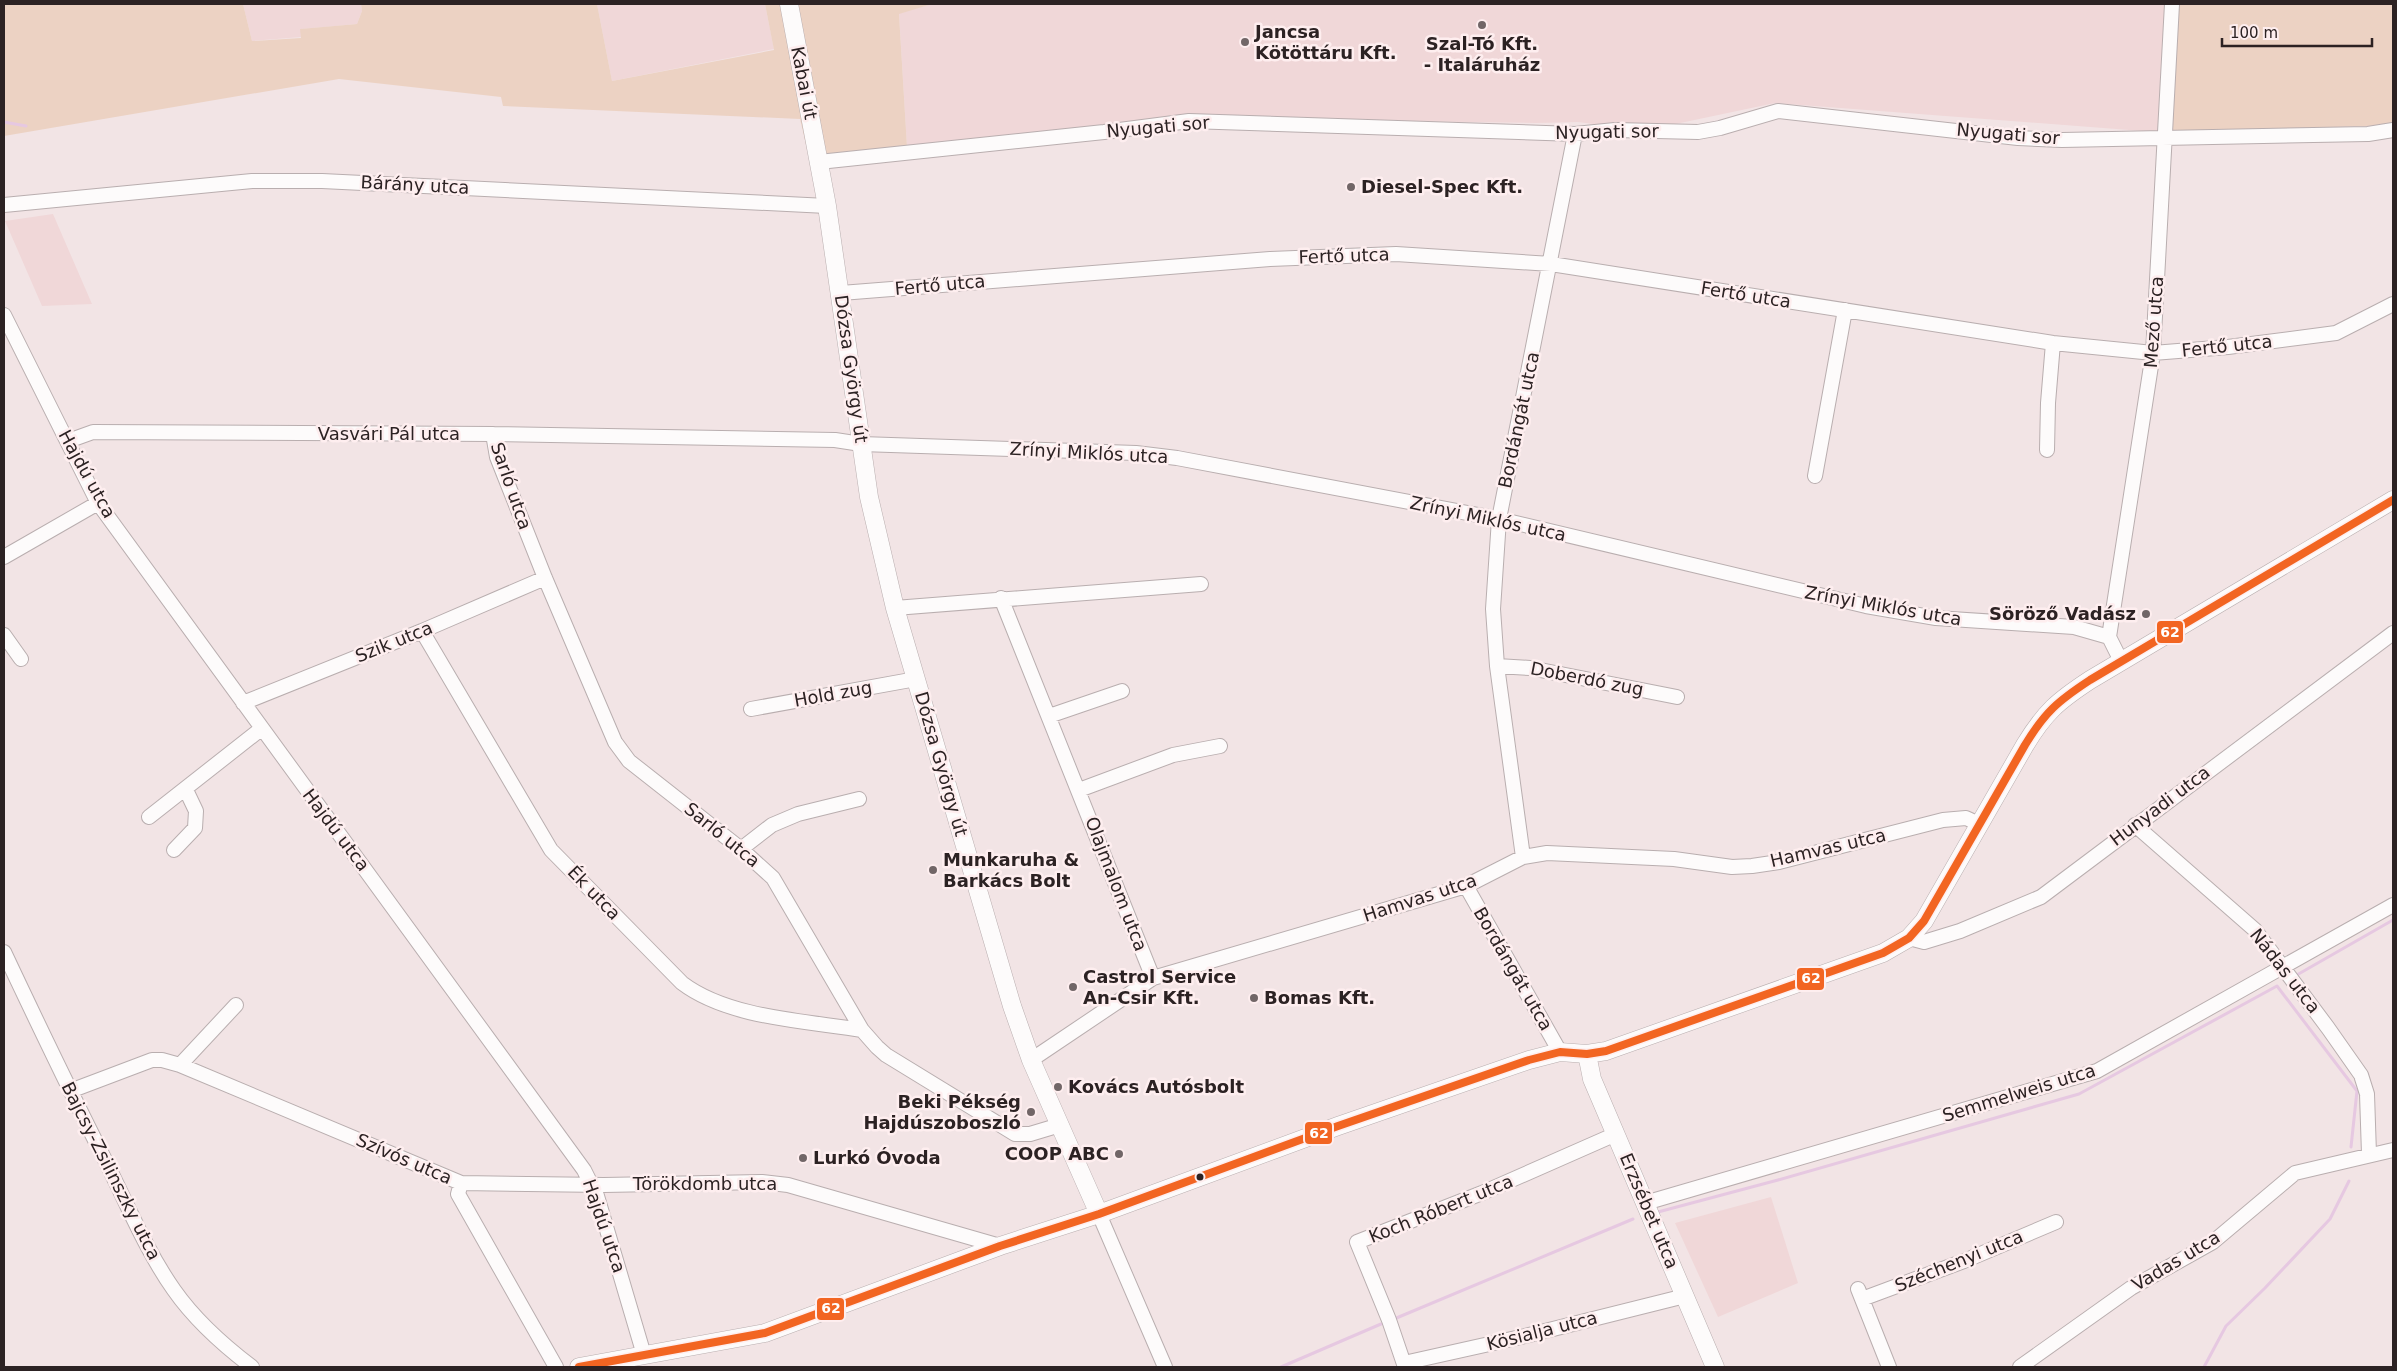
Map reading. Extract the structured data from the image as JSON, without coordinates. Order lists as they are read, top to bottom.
{
  "streets": {
    "main road": ["Kabai út", "Dózsa György út", "Erzsébet utca"],
    "street": [
      "Nyugati sor",
      "Bárány utca",
      "Fertő utca",
      "Mező utca",
      "Bordángát utca",
      "Vasvári Pál utca",
      "Zrínyi Miklós utca",
      "Hajdú utca",
      "Sarló utca",
      "Szik utca",
      "Doberdó zug",
      "Hold zug",
      "Hunyadi utca",
      "Hamvas utca",
      "Olajmalom utca",
      "Ék utca",
      "Nádas utca",
      "Semmelweis utca",
      "Szívós utca",
      "Bajcsy-Zsilinszky utca",
      "Törökdomb utca",
      "Koch Róbert utca",
      "Széchenyi utca",
      "Vadas utca",
      "Kösialja utca"
    ]
  },
  "crossings": [
    ["Kabai út", "Nyugati sor"],
    ["Kabai út", "Dózsa György út"],
    ["Nyugati sor", "Mező utca"],
    ["Nyugati sor", "Dózsa György út"],
    ["Nyugati sor", "Bordángát utca"],
    ["Bárány utca", "Dózsa György út"],
    ["Fertő utca", "Mező utca"],
    ["Fertő utca", "Dózsa György út"],
    ["Fertő utca", "Bordángát utca"],
    ["Mező utca", "Zrínyi Miklós utca"],
    ["Dózsa György út", "Vasvári Pál utca"],
    ["Dózsa György út", "Zrínyi Miklós utca"],
    ["Dózsa György út", "Sarló utca"],
    ["Dózsa György út", "Hold zug"],
    ["Dózsa György út", "Hamvas utca"],
    ["Bordángát utca", "Zrínyi Miklós utca"],
    ["Bordángát utca", "Doberdó zug"],
    ["Bordángát utca", "Hamvas utca"],
    ["Vasvári Pál utca", "Zrínyi Miklós utca"],
    ["Vasvári Pál utca", "Hajdú utca"],
    ["Vasvári Pál utca", "Sarló utca"],
    ["Hajdú utca", "Szik utca"],
    ["Hajdú utca", "Törökdomb utca"],
    ["Sarló utca", "Szik utca"],
    ["Sarló utca", "Ék utca"],
    ["Szik utca", "Ék utca"],
    ["Hunyadi utca", "Nádas utca"],
    ["Hamvas utca", "Olajmalom utca"],
    ["Nádas utca", "Semmelweis utca"],
    ["Nádas utca", "Vadas utca"],
    ["Semmelweis utca", "Erzsébet utca"],
    ["Szívós utca", "Bajcsy-Zsilinszky utca"],
    ["Szívós utca", "Törökdomb utca"],
    ["Koch Róbert utca", "Erzsébet utca"],
    ["Koch Róbert utca", "Kösialja utca"],
    ["Erzsébet utca", "Kösialja utca"]
  ],
  "places": [
    "Szal-Tó Kft. - Italáruház",
    "Jancsa Kötöttáru Kft.",
    "Diesel-Spec Kft.",
    "Söröző Vadász",
    "Munkaruha & Barkács Bolt",
    "Castrol Service An-Csir Kft.",
    "Bomas Kft.",
    "Kovács Autósbolt",
    "Beki Pékség Hajdúszoboszló",
    "COOP ABC",
    "Lurkó Óvoda"
  ],
  "lines": ["transit line 62"],
  "scale_bar": "100 m"
}
